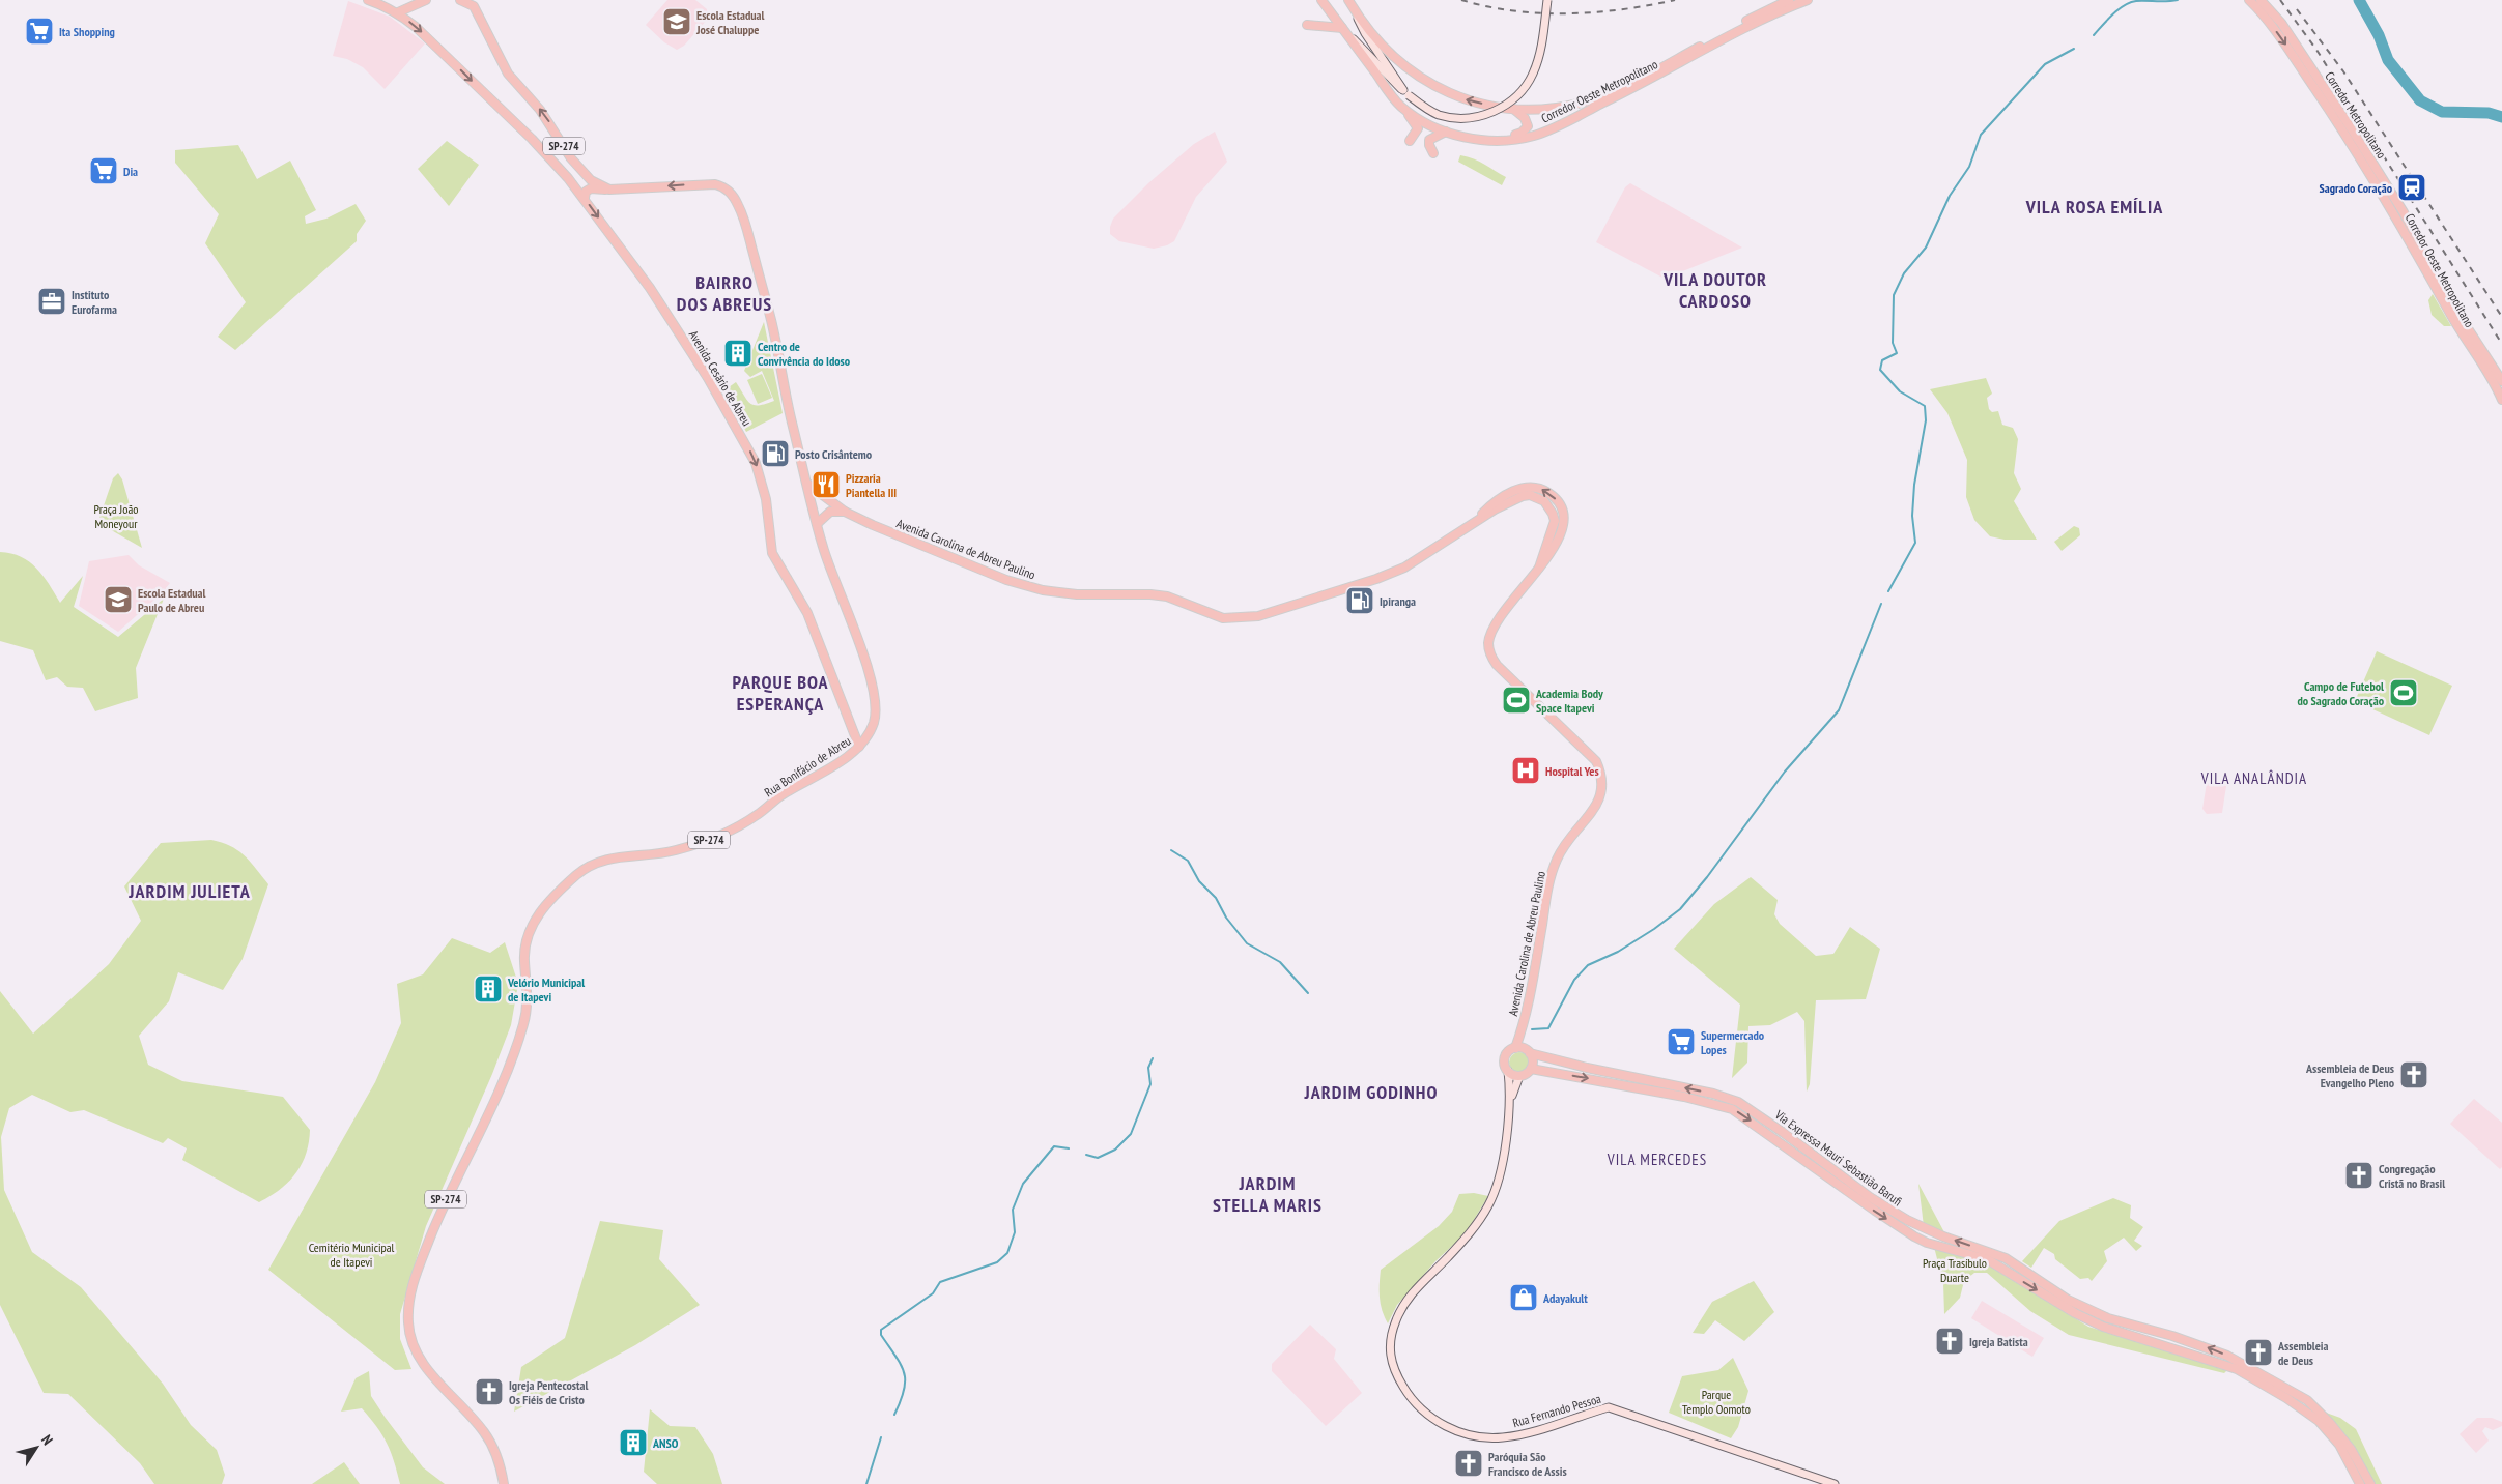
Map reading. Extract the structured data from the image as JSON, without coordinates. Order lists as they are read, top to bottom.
{
  "streets": {
    "main road": [
      "Corredor Oeste Metropolitano",
      "Corredor Metropolitano",
      "SP-274",
      "Avenida Cesário de Abreu",
      "Avenida Carolina de Abreu Paulino",
      "Rua Bonifácio de Abreu",
      "Via Expressa Mauri Sebastião Barufi",
      "Rua Fernando Pessoa"
    ]
  },
  "crossings": [
    ["SP-274", "Avenida Carolina de Abreu Paulino"],
    ["SP-274", "Rua Bonifácio de Abreu"],
    ["Avenida Cesário de Abreu", "Rua Bonifácio de Abreu"],
    ["Avenida Carolina de Abreu Paulino", "Rua Bonifácio de Abreu"],
    ["Avenida Carolina de Abreu Paulino", "Via Expressa Mauri Sebastião Barufi"],
    ["Avenida Carolina de Abreu Paulino", "Rua Fernando Pessoa"],
    ["Via Expressa Mauri Sebastião Barufi", "Rua Fernando Pessoa"]
  ],
  "one_way": ["Avenida Cesário de Abreu"],
  "districts": [
    "VILA ROSA EMÍLIA",
    "VILA DOUTOR CARDOSO",
    "BAIRRO DOS ABREUS",
    "PARQUE BOA ESPERANÇA",
    "VILA ANALÂNDIA",
    "JARDIM JULIETA",
    "JARDIM GODINHO",
    "VILA MERCEDES",
    "JARDIM STELLA MARIS"
  ],
  "parks": [
    "Praça João Moneyour",
    "Cemitério Municipal de Itapevi",
    "Praça Trasíbulo Duarte",
    "Parque Templo Oomoto"
  ],
  "places": {
    "school or university": ["Escola Estadual José Chaluppe", "Escola Estadual Paulo de Abreu"],
    "supermarket": ["Ita Shopping", "Dia", "Supermercado Lopes"],
    "station": ["Sagrado Coração"],
    "office": ["Instituto Eurofarma"],
    "building": ["Centro de Convivência do Idoso", "Velório Municipal de Itapevi", "ANSO"],
    "fuel station": ["Posto Crisântemo", "Ipiranga"],
    "restaurant": ["Pizzaria Piantella III"],
    "sports": ["Campo de Futebol do Sagrado Coração", "Academia Body Space Itapevi"],
    "hospital": ["Hospital Yes"],
    "church": [
      "Assembleia de Deus Evangelho Pleno",
      "Congregação Cristã no Brasil",
      "Igreja Batista",
      "Assembleia de Deus",
      "Igreja Pentecostal Os Fiéis de Cristo",
      "Paróquia São Francisco de Assis"
    ],
    "shop": ["Adayakult"]
  },
  "north": "top right"
}
